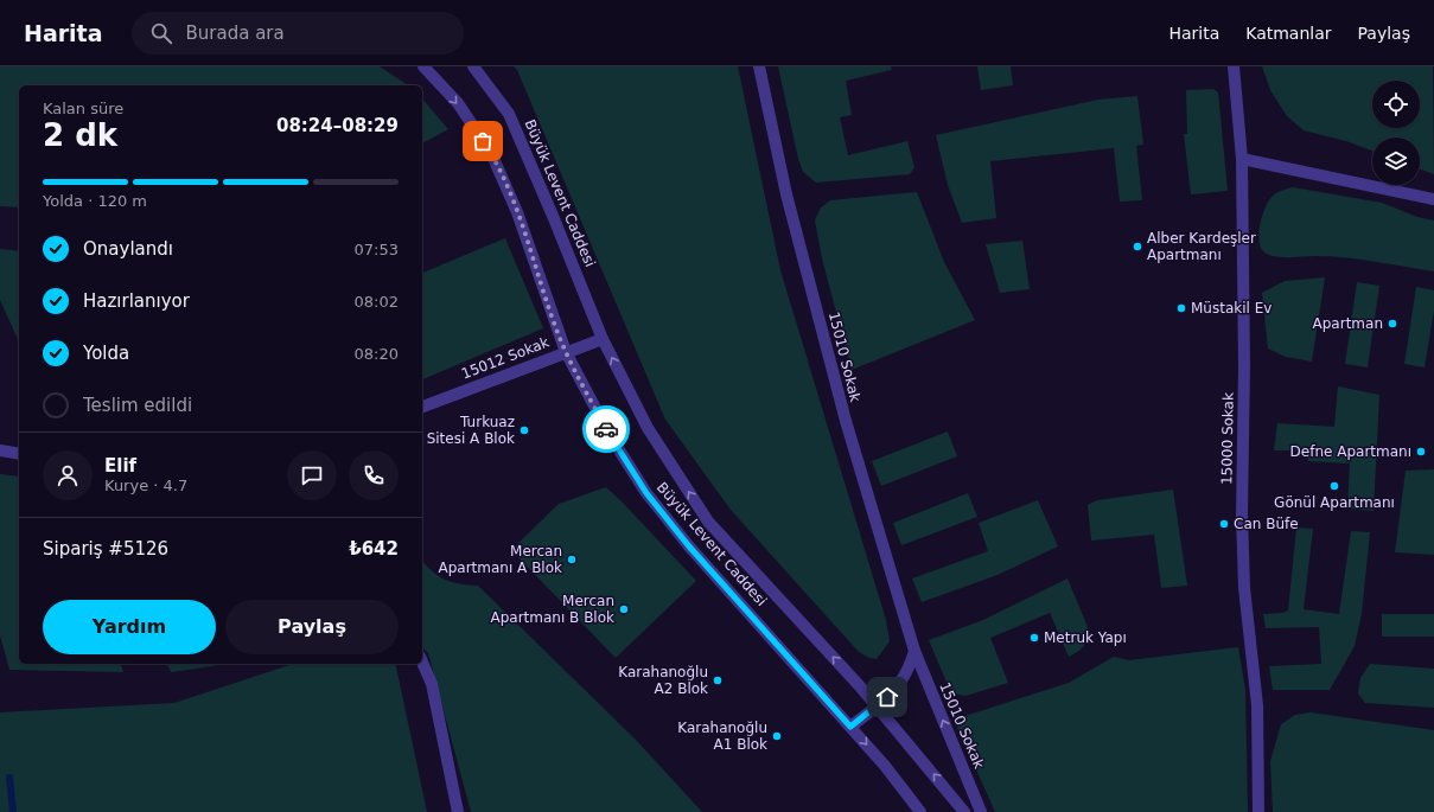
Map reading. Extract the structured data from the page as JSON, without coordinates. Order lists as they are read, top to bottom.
{
  "streets": {
    "street": [
      "Büyük Levent Caddesi",
      "15010 Sokak",
      "15012 Sokak",
      "15000 Sokak"
    ]
  },
  "crossings": [
    ["Büyük Levent Caddesi", "15012 Sokak"]
  ],
  "places": [
    "Alber Kardeşler Apartmanı",
    "Müstakil Ev",
    "Apartman",
    "Turkuaz Sitesi A Blok",
    "Defne Apartmanı",
    "Gönül Apartmanı",
    "Can Büfe",
    "Mercan Apartmanı A Blok",
    "Mercan Apartmanı B Blok",
    "Metruk Yapı",
    "Karahanoğlu A2 Blok",
    "Karahanoğlu A1 Blok"
  ],
  "page": {
    "header": "Harita",
    "search": "Burada ara",
    "nav": ["Harita", "Katmanlar", "Paylaş"],
    "heading": ["2 dk", "Kalan süre", "08:24–08:29"],
    "panel": [
      "Elif",
      "Kurye · 4.7",
      "Sipariş #5126",
      "₺642"
    ],
    "bar": "Yolda · 120 m",
    "list": [
      ["Onaylandı", "07:53"],
      ["Hazırlanıyor", "08:02"],
      ["Yolda", "08:20"],
      "Teslim edildi"
    ],
    "buttons": ["Yardım", "Paylaş"]
  }
}
